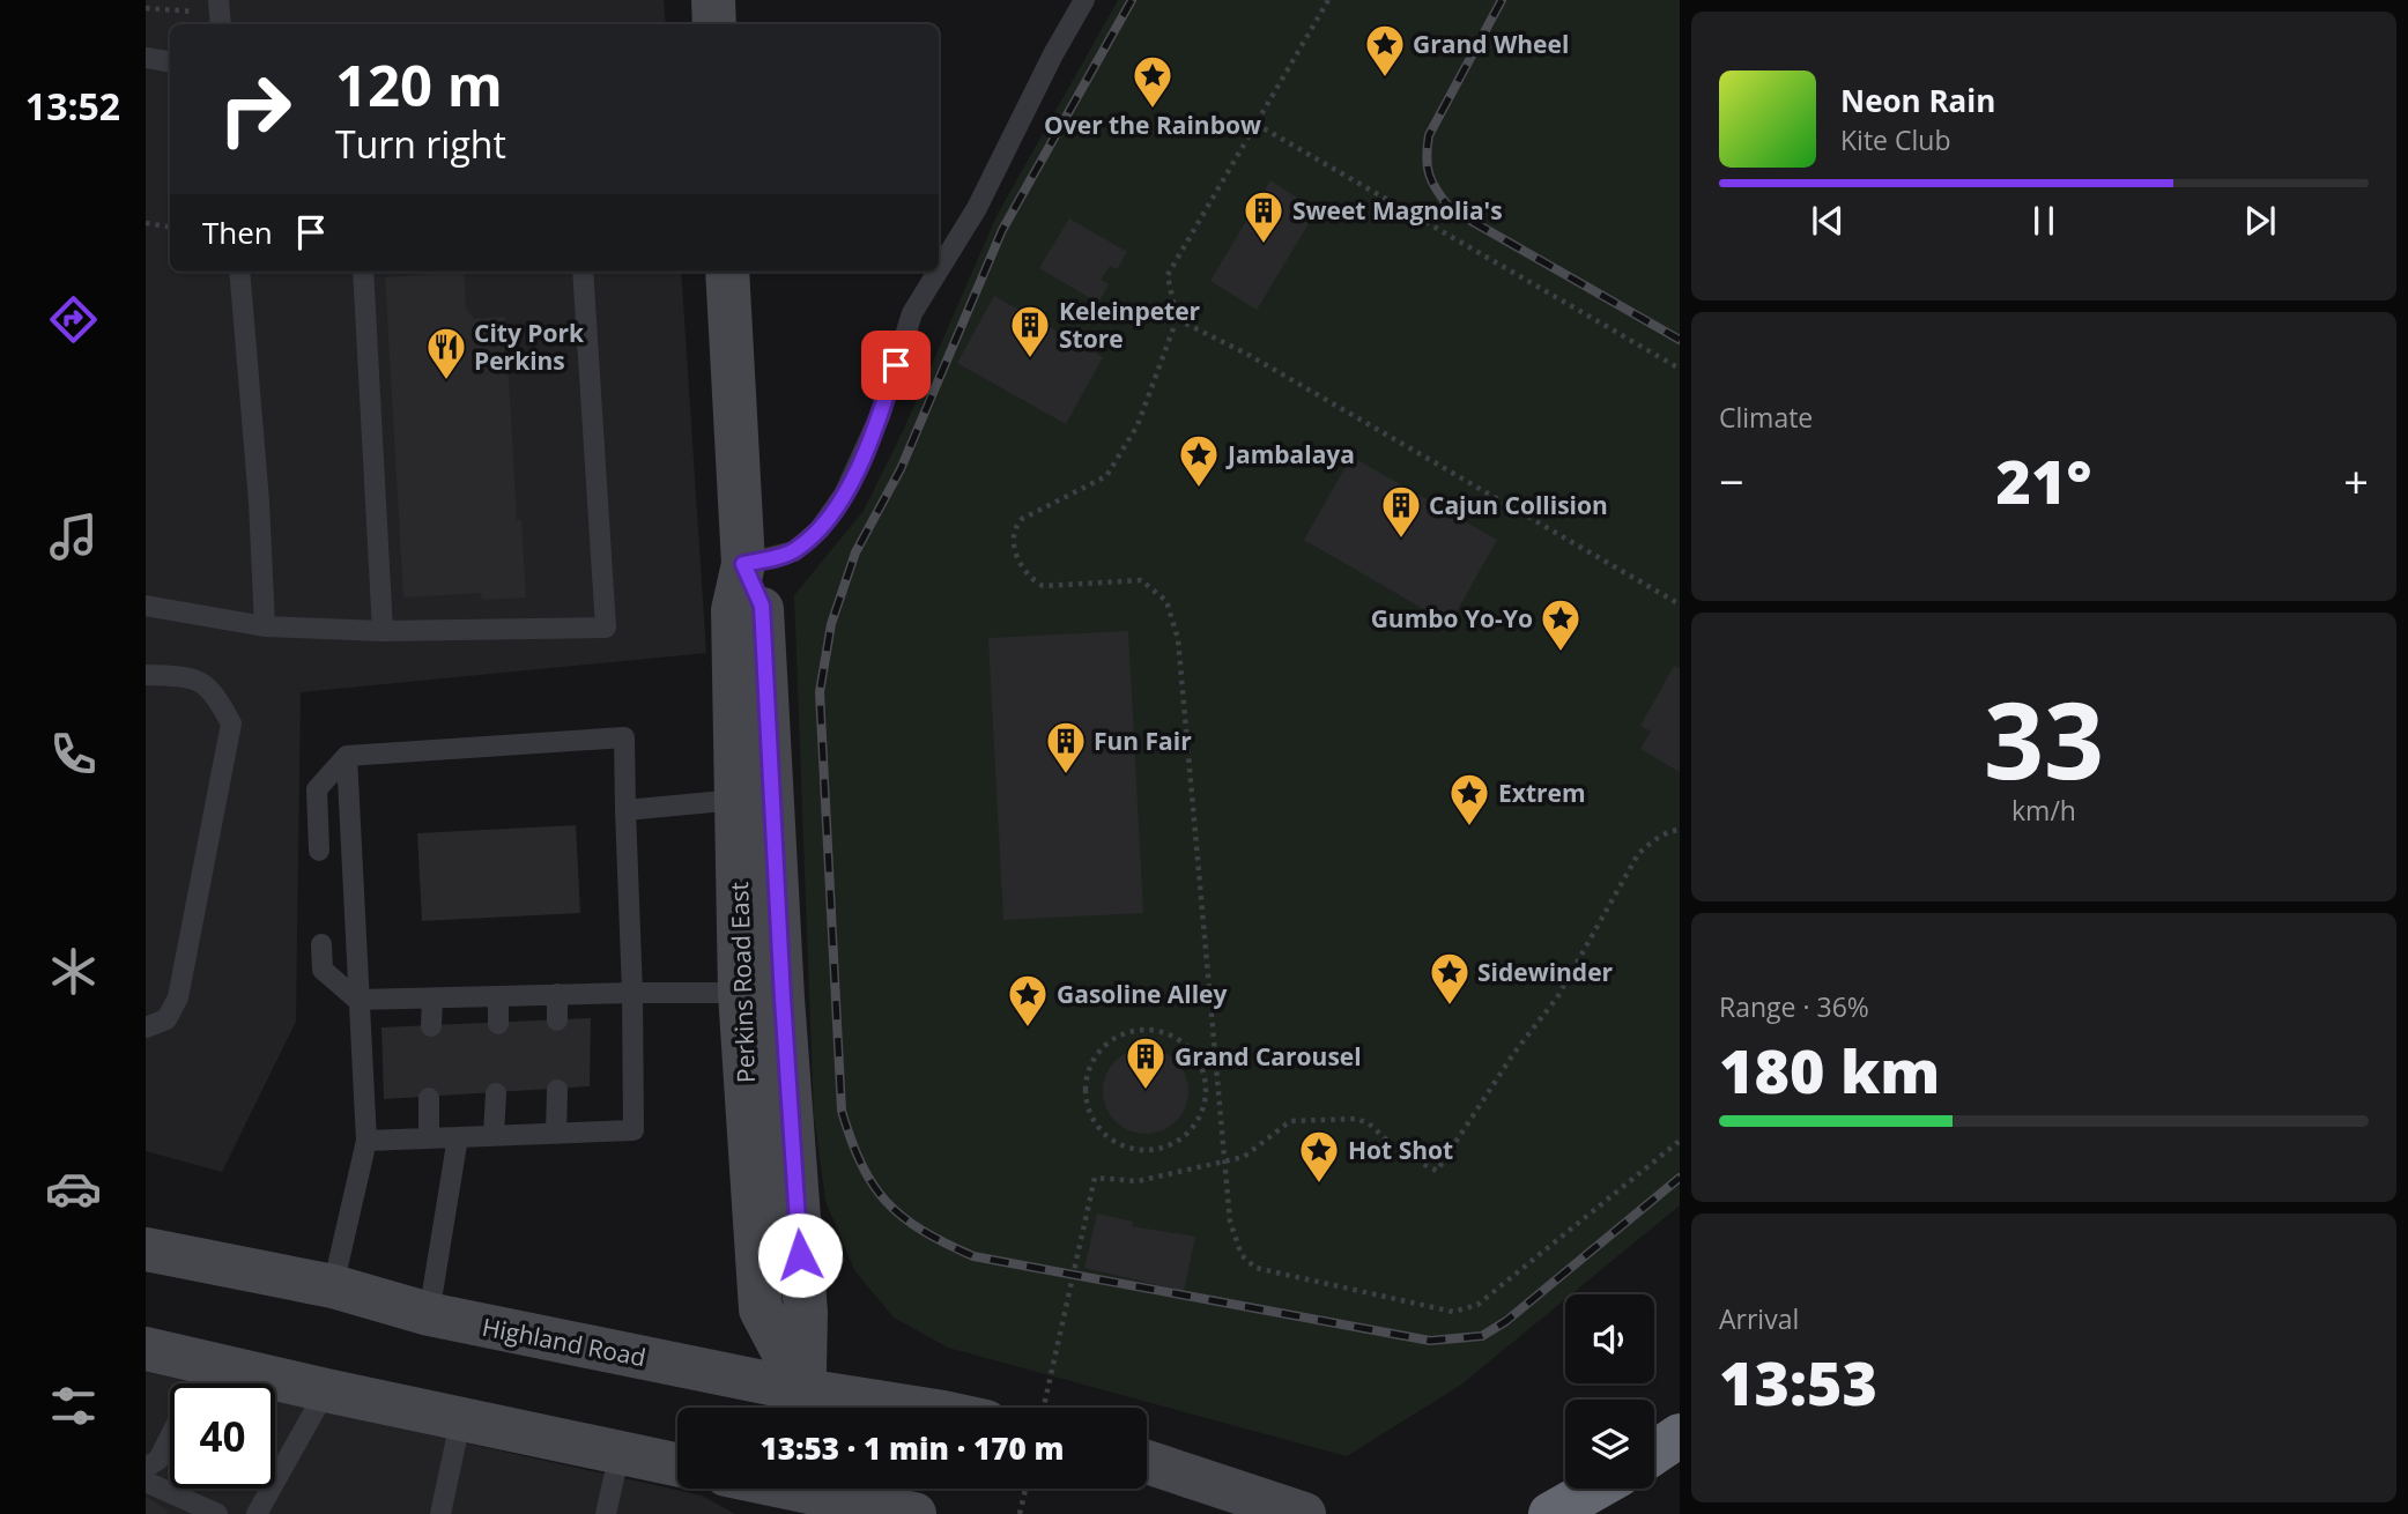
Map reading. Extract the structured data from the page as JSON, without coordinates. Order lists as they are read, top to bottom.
{
  "streets": {
    "street": ["Perkins Road East", "Highland Road"]
  },
  "crossings": [
    ["Perkins Road East", "Highland Road"]
  ],
  "places": {
    "place": [
      "Grand Wheel",
      "Over the Rainbow",
      "Jambalaya",
      "Gumbo Yo-Yo",
      "Extrem",
      "Sidewinder",
      "Gasoline Alley",
      "Hot Shot"
    ],
    "building": [
      "Sweet Magnolia's",
      "Keleinpeter Store",
      "Cajun Collision",
      "Fun Fair",
      "Grand Carousel"
    ],
    "restaurant": ["City Pork Perkins"]
  },
  "page": {
    "tabs": "13:52",
    "turn": ["120 m", "Turn right"],
    "song": ["Neon Rain", "Kite Club"],
    "then": "Then",
    "tile": [
      "Climate",
      ["33", "km/h"],
      ["Range · 36%", "180 km"],
      ["Arrival", "13:53"]
    ],
    "heat": ["−", "21°", "+"],
    "limit": "40",
    "trip": "13:53 · 1 min · 170 m"
  }
}
